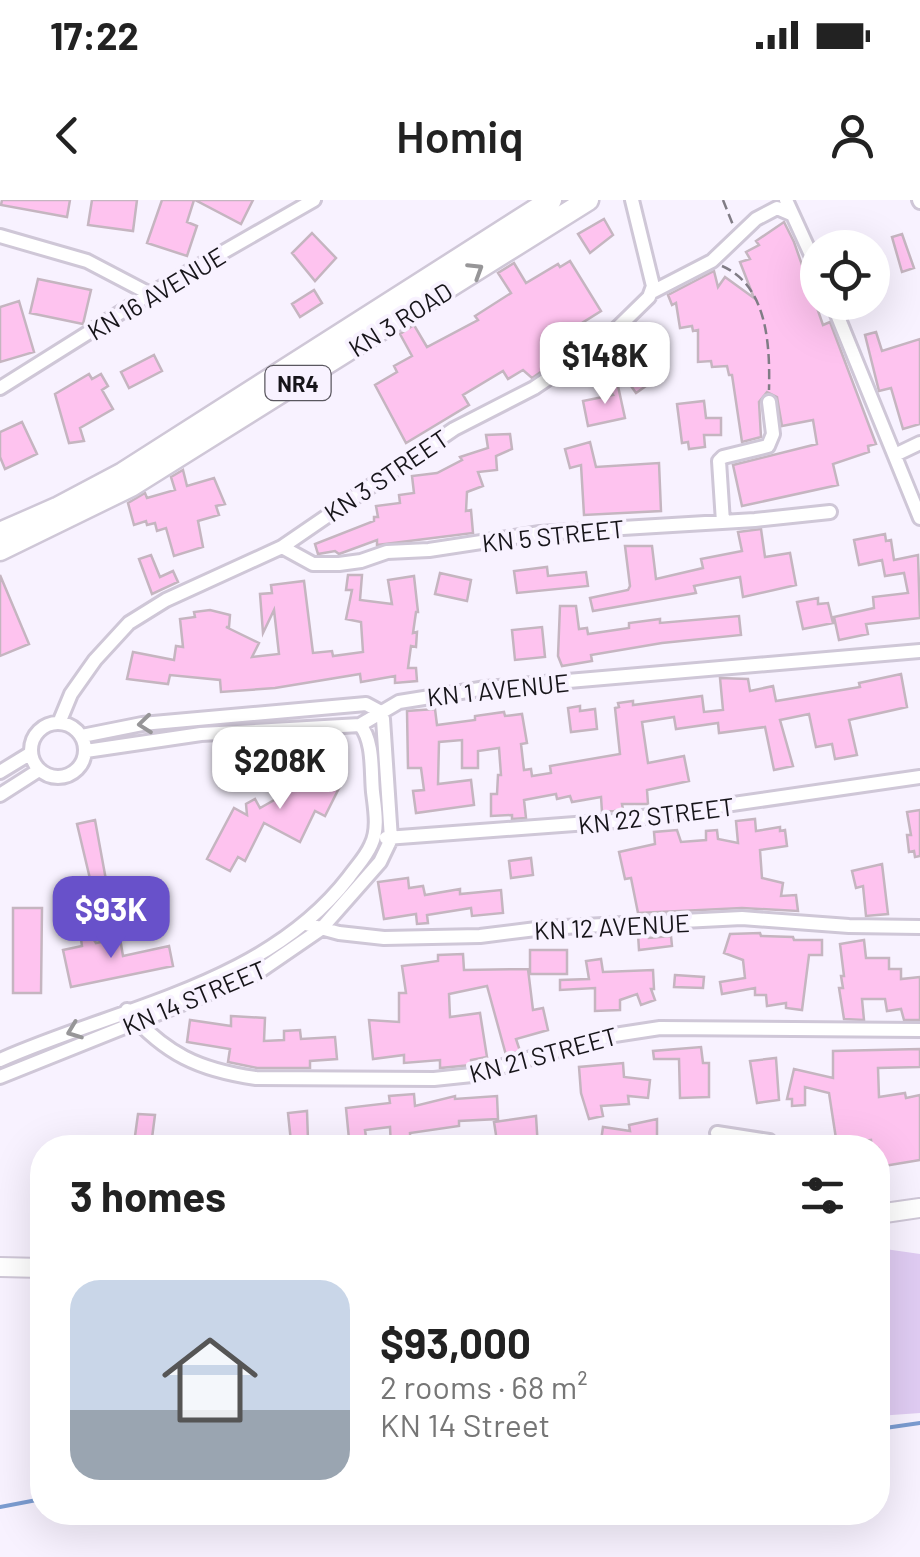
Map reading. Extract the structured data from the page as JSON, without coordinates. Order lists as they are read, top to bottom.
{
  "streets": {
    "highway": ["KN 3 ROAD", "NR4"],
    "street": [
      "KN 16 AVENUE",
      "KN 3 STREET",
      "KN 5 STREET",
      "KN 1 AVENUE",
      "KN 22 STREET",
      "KN 12 AVENUE",
      "KN 14 STREET",
      "KN 21 STREET"
    ]
  },
  "crossings": [
    ["KN 3 STREET", "KN 5 STREET"],
    ["KN 3 STREET", "KN 1 AVENUE"],
    ["KN 22 STREET", "KN 14 STREET"],
    ["KN 12 AVENUE", "KN 14 STREET"],
    ["KN 14 STREET", "KN 21 STREET"]
  ],
  "page": {
    "status": "17:22",
    "header": "Homiq",
    "price": ["$148K", "$208K", "$93K"],
    "heading": "3 homes",
    "list": [
      {
        "name": "$93,000",
        "note": "2 rooms · 68 m² · KN 14 Street"
      }
    ]
  }
}
